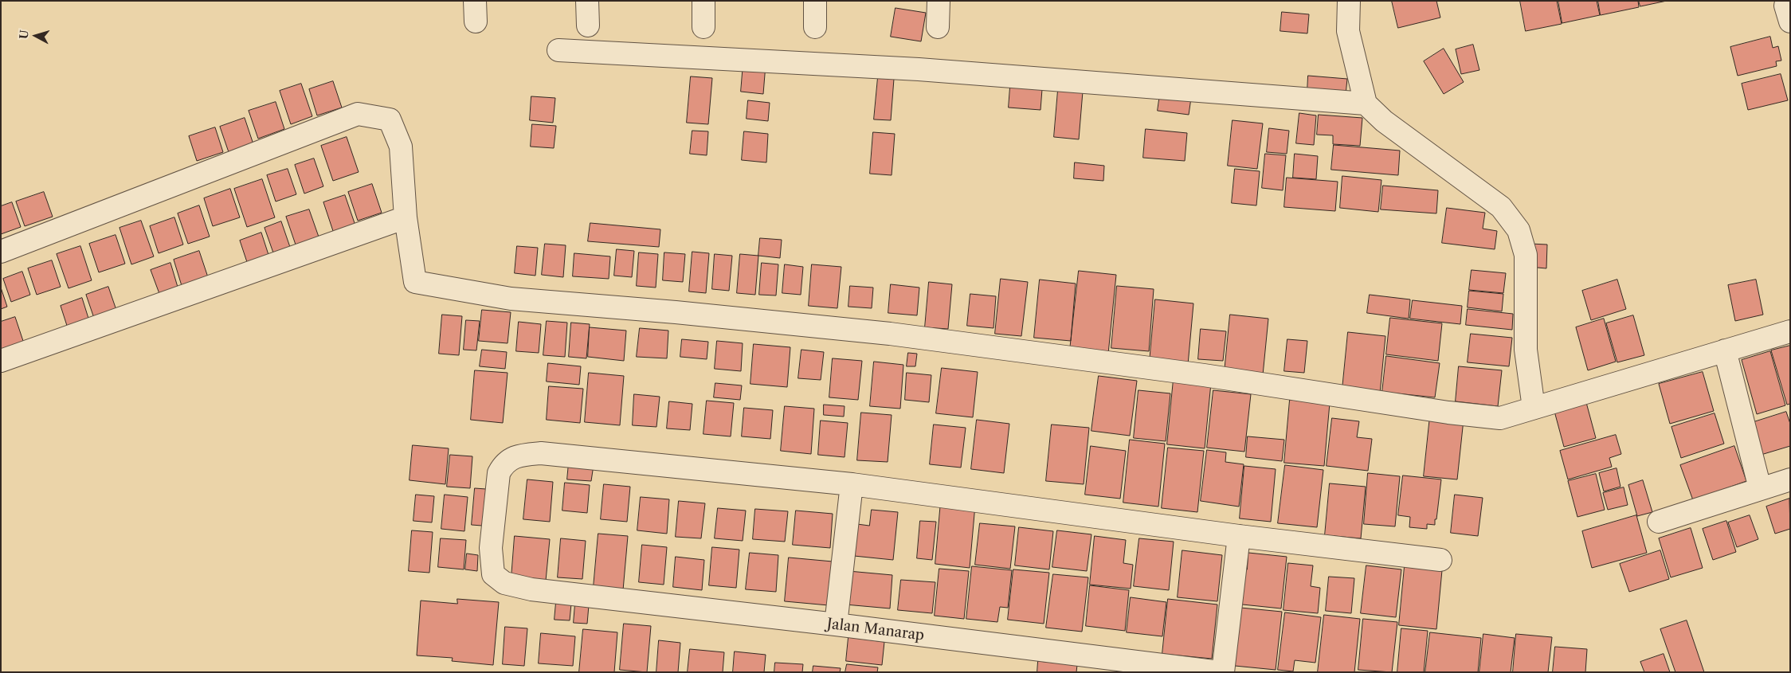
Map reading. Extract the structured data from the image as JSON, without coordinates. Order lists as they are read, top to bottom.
{
  "streets": {
    "street": ["Jalan Manarap"]
  },
  "north": "left"
}
